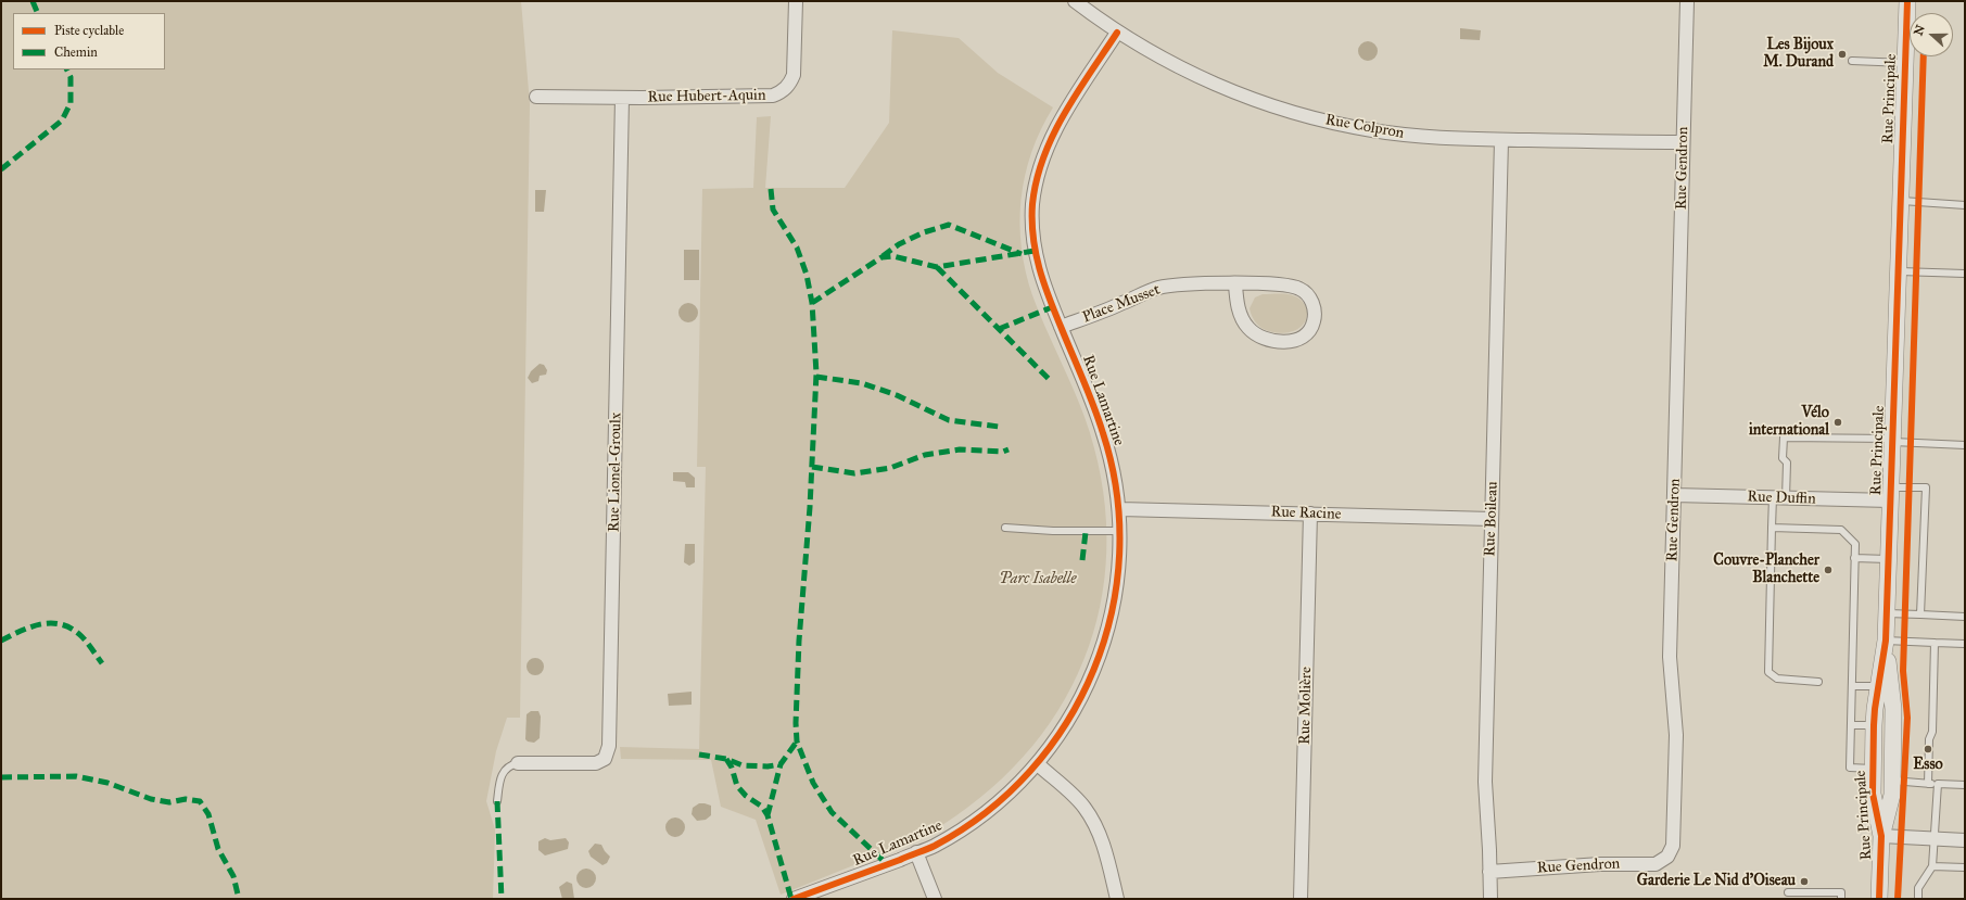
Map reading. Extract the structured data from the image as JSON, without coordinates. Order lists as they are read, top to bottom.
{
  "streets": {
    "street": [
      "Rue Hubert-Aquin",
      "Rue Principale",
      "Rue Colpron",
      "Rue Gendron",
      "Place Musset",
      "Rue Lamartine",
      "Rue Lionel-Groulx",
      "Rue Duffin",
      "Rue Racine",
      "Rue Boileau",
      "Rue Molière"
    ]
  },
  "crossings": [
    ["Rue Hubert-Aquin", "Rue Lionel-Groulx"],
    ["Rue Principale", "Rue Duffin"],
    ["Rue Colpron", "Rue Gendron"],
    ["Rue Colpron", "Rue Lamartine"],
    ["Rue Colpron", "Rue Boileau"],
    ["Rue Gendron", "Rue Duffin"],
    ["Rue Gendron", "Rue Boileau"],
    ["Place Musset", "Rue Lamartine"],
    ["Rue Lamartine", "Rue Racine"],
    ["Rue Racine", "Rue Boileau"],
    ["Rue Racine", "Rue Molière"]
  ],
  "parks": ["Parc Isabelle"],
  "places": [
    "Les Bijoux M. Durand",
    "Vélo international",
    "Couvre-Plancher Blanchette",
    "Esso",
    "Garderie Le Nid d'Oiseau"
  ],
  "legend": ["Piste cyclable", "Chemin"],
  "north": "left"
}
